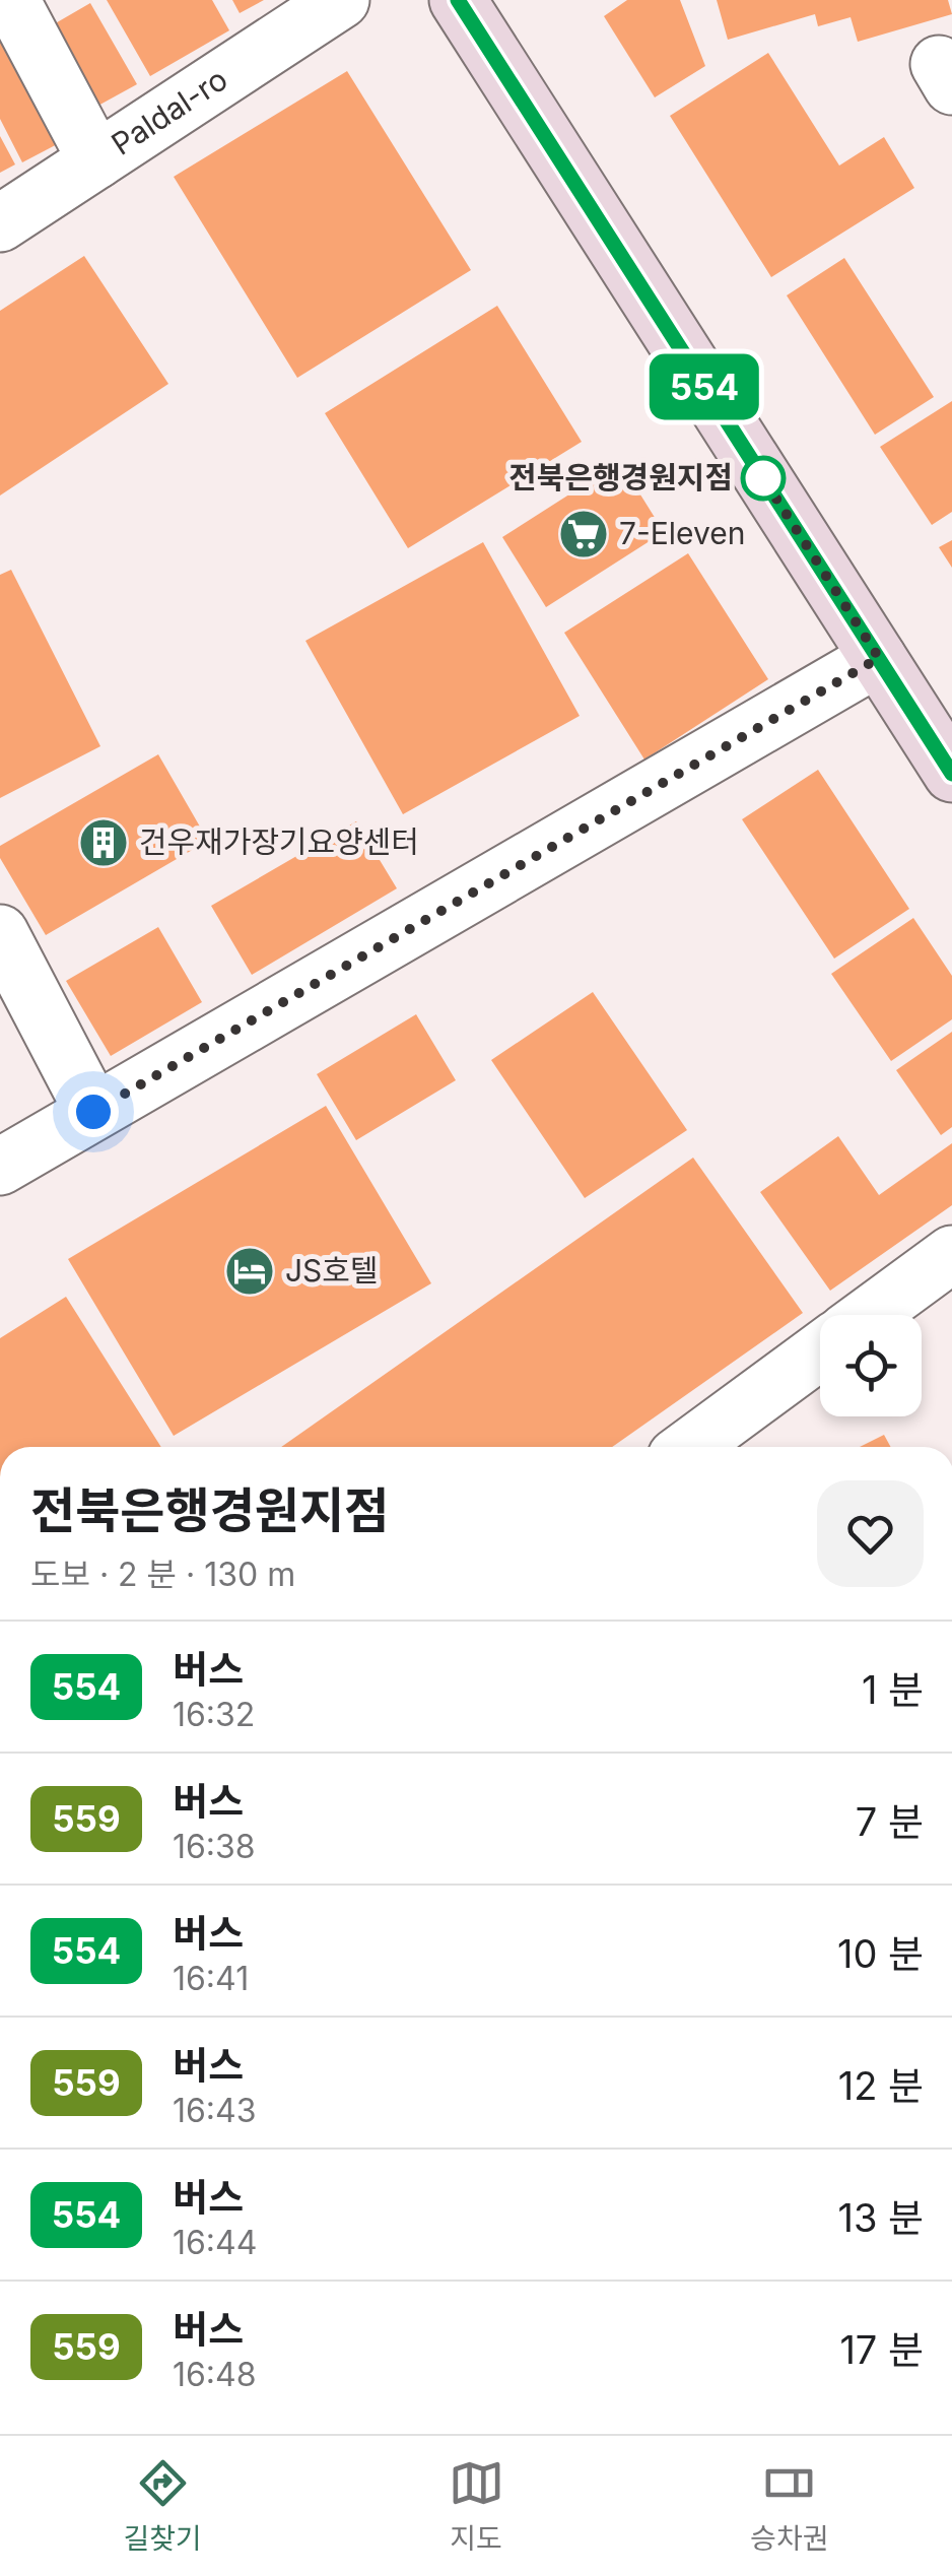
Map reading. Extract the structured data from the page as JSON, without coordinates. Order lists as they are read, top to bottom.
{
  "streets": {
    "street": ["Paldal-ro"]
  },
  "places": {
    "other": ["전북은행경원지점"],
    "supermarket": ["7-Eleven"],
    "building": ["건우재가장기요양센터"],
    "hotel": ["JS호텔"]
  },
  "lines": ["bus line 554"],
  "page": {
    "on_map": "554",
    "heading": ["전북은행경원지점", "도보 · 2 분 · 130 m"],
    "list": [
      {
        "mark": "554",
        "name": "버스",
        "note": "16:32",
        "value": "1 분"
      },
      {
        "mark": "559",
        "name": "버스",
        "note": "16:38",
        "value": "7 분"
      },
      {
        "mark": "554",
        "name": "버스",
        "note": "16:41",
        "value": "10 분"
      },
      {
        "mark": "559",
        "name": "버스",
        "note": "16:43",
        "value": "12 분"
      },
      {
        "mark": "554",
        "name": "버스",
        "note": "16:44",
        "value": "13 분"
      },
      {
        "mark": "559",
        "name": "버스",
        "note": "16:48",
        "value": "17 분"
      }
    ],
    "tabs": ["길찾기", "지도", "승차권"]
  }
}
